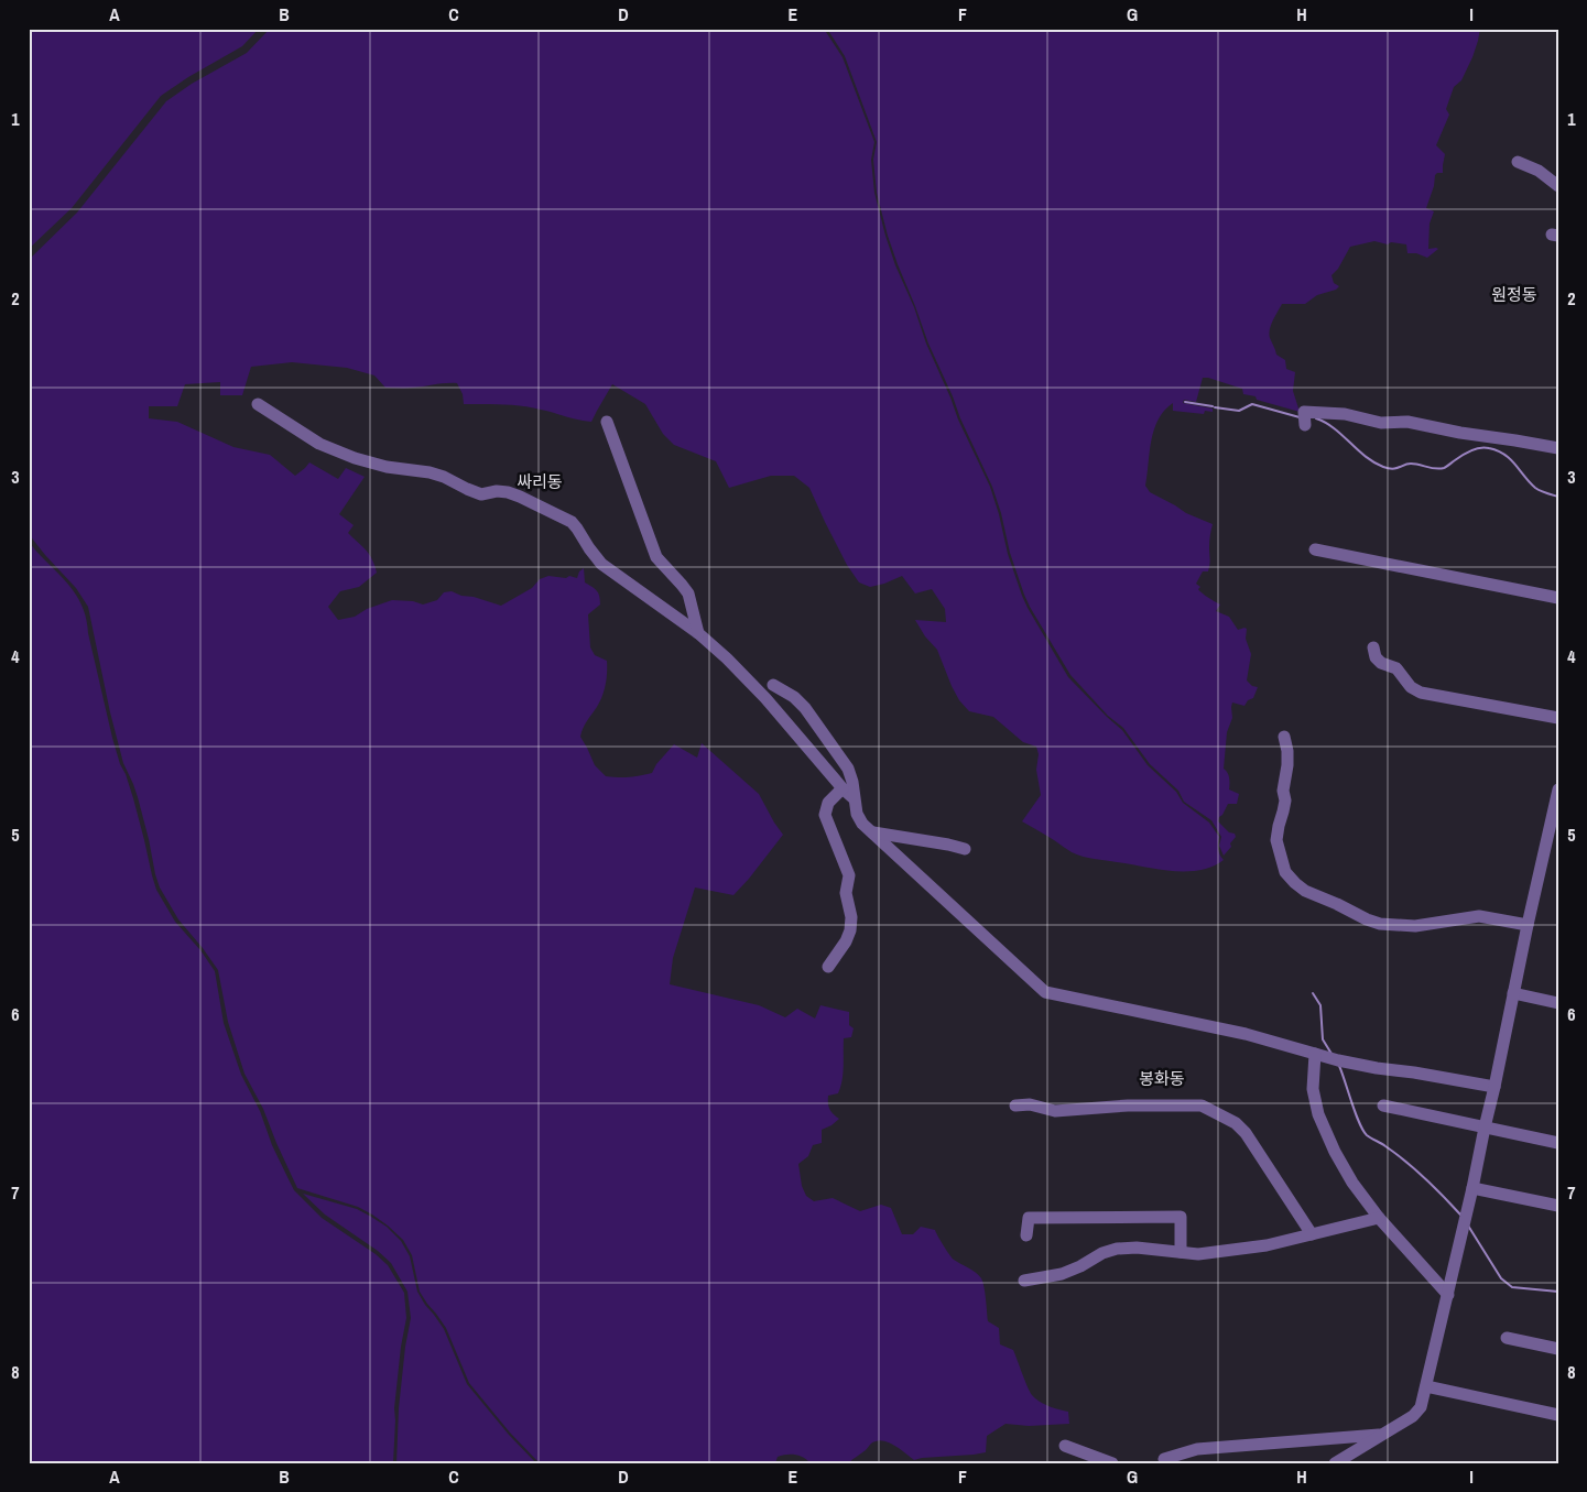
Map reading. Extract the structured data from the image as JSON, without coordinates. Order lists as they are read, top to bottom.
{
  "districts": ["원정동", "싸리동", "봉화동"],
  "grid": {
    "columns": [
      "A",
      "B",
      "C",
      "D",
      "E",
      "F",
      "G",
      "H",
      "I"
    ],
    "rows": [
      "1",
      "2",
      "3",
      "4",
      "5",
      "6",
      "7",
      "8"
    ]
  }
}
